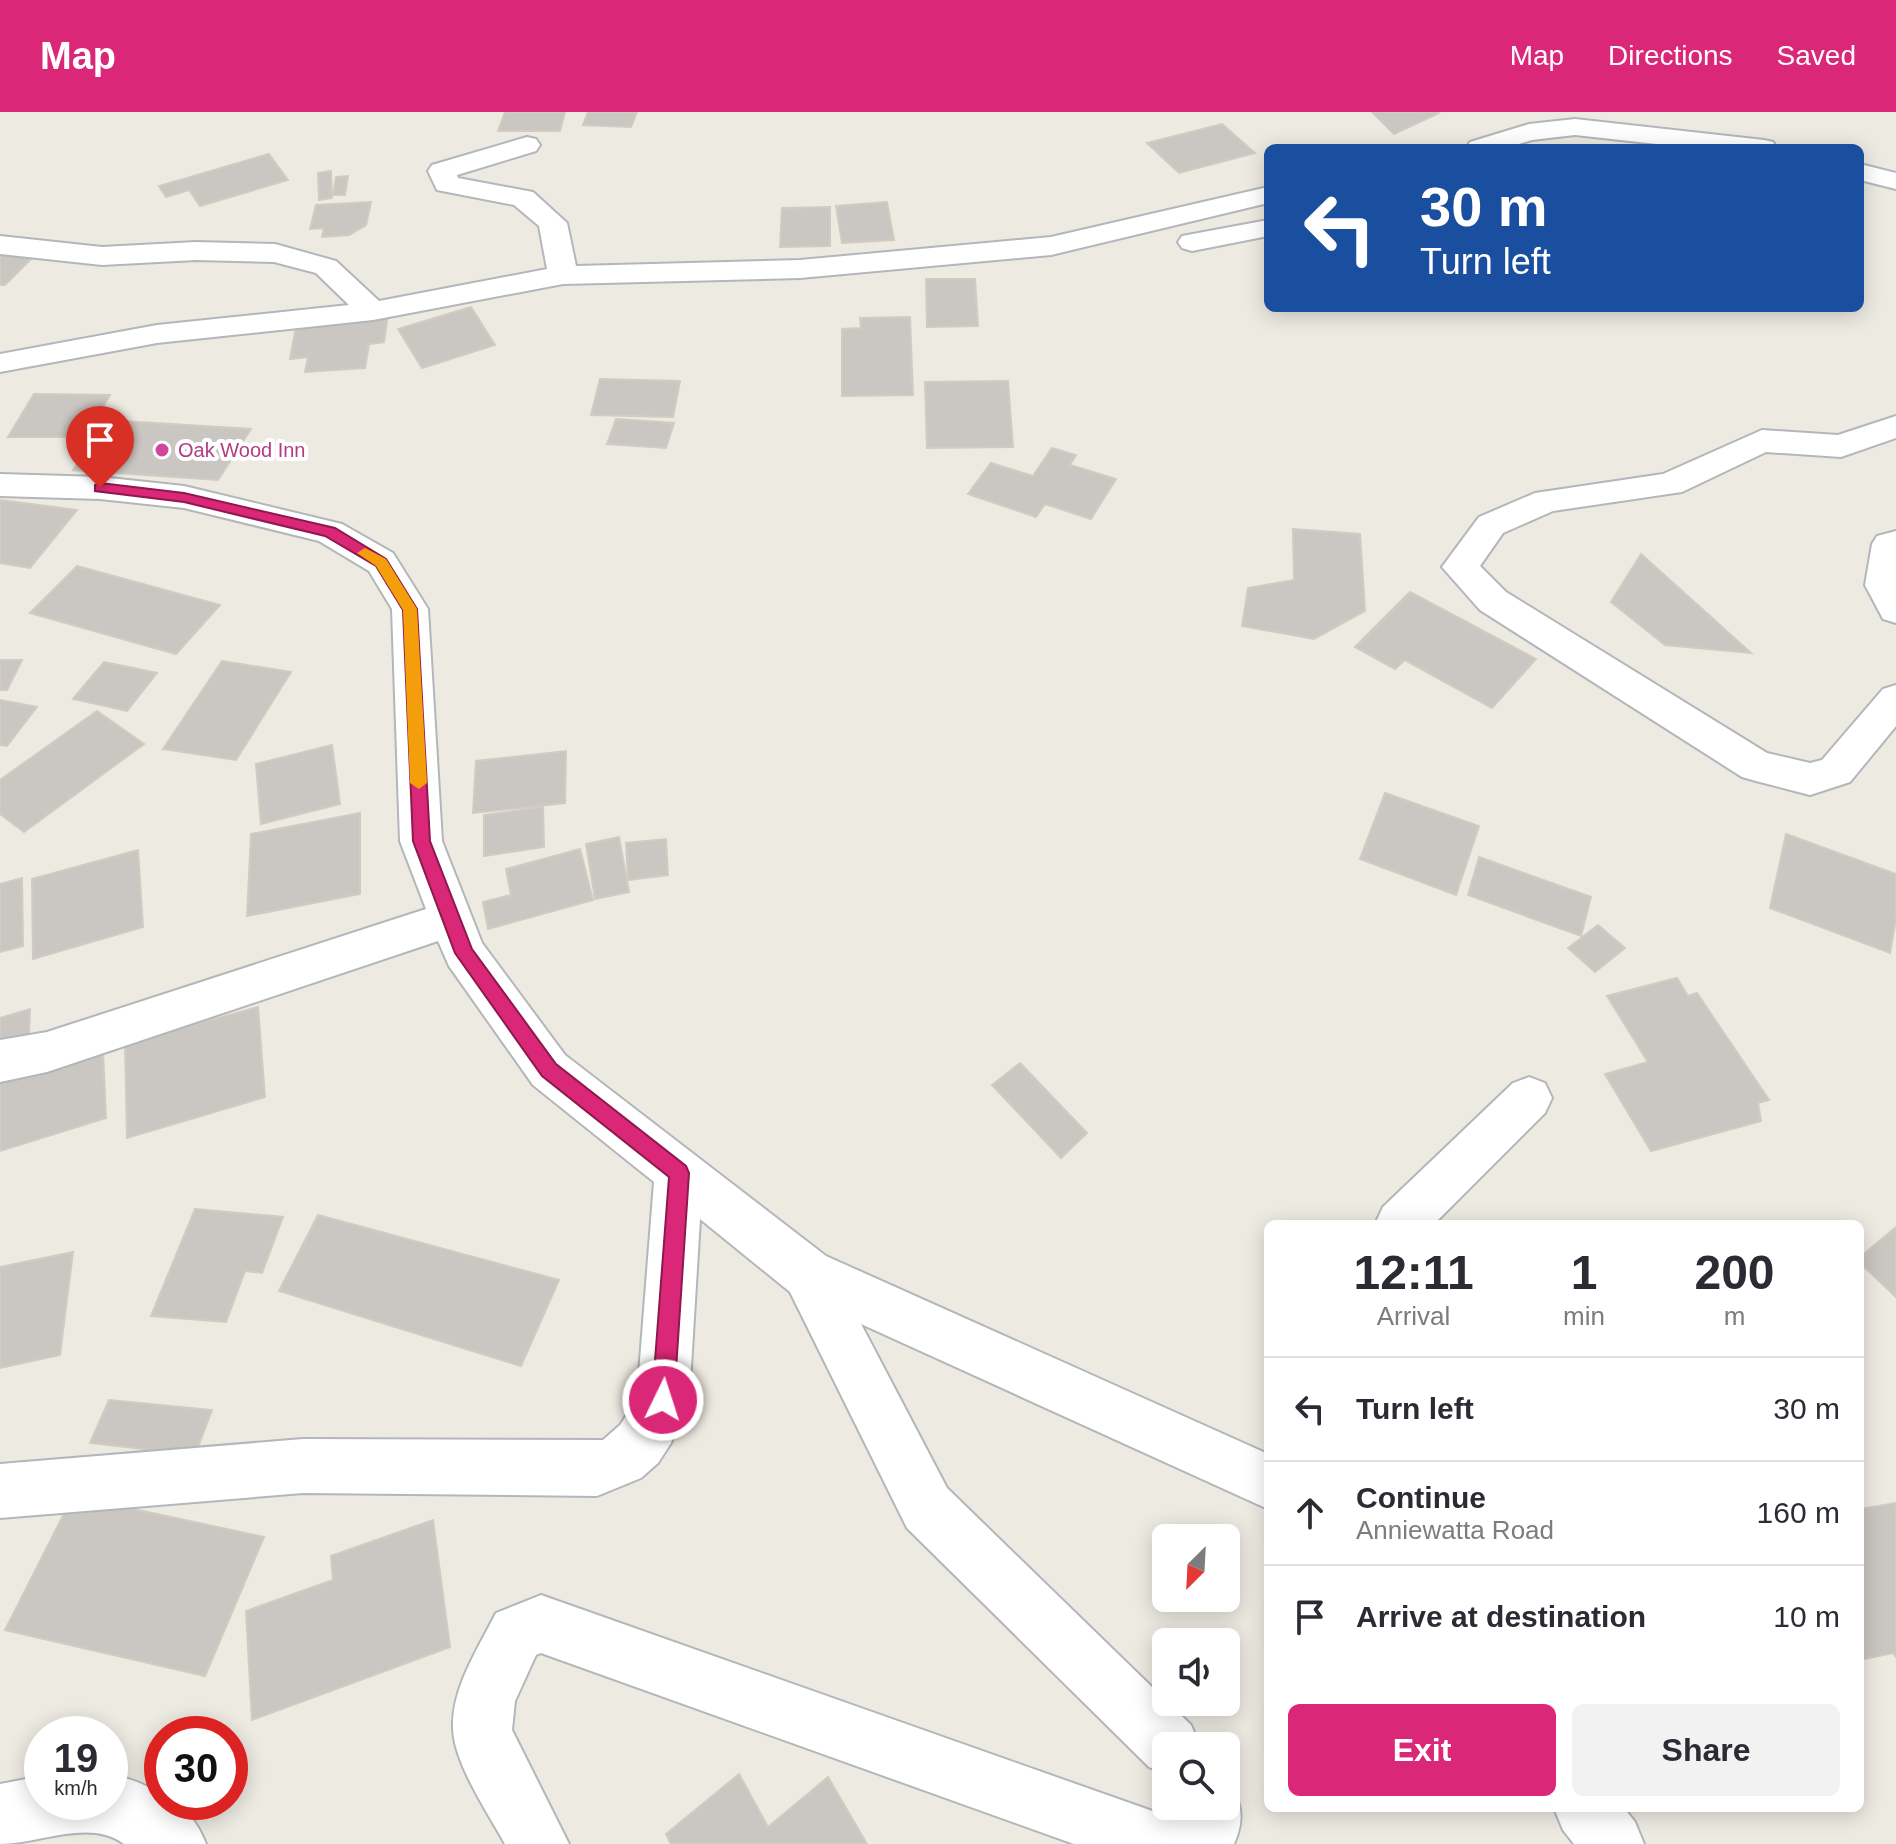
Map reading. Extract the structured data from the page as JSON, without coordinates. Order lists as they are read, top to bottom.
{
  "places": ["Oak Wood Inn"],
  "north": "bottom left",
  "page": {
    "header": "Map",
    "nav": ["Map", "Directions", "Saved"],
    "turn": ["30 m", "Turn left"],
    "eta": [
      "12:11",
      "Arrival",
      "1",
      "min",
      "200",
      "m"
    ],
    "list": [
      {
        "name": "Turn left",
        "value": "30 m"
      },
      {
        "name": "Continue",
        "note": "Anniewatta Road",
        "value": "160 m"
      },
      {
        "name": "Arrive at destination",
        "value": "10 m"
      }
    ],
    "buttons": ["Exit", "Share"],
    "speed": "19 km/h",
    "limit": "30"
  }
}
